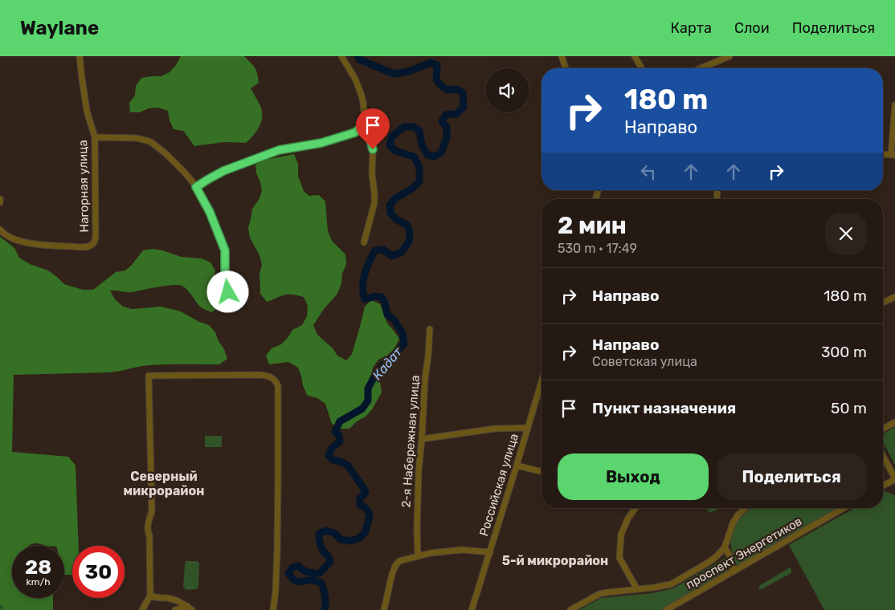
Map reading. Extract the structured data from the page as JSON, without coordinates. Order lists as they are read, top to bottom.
{
  "streets": {
    "street": [
      "Нагорная улица",
      "2-я Набережная улица",
      "Российская улица",
      "проспект Энергетиков"
    ]
  },
  "districts": ["Северный микрорайон", "5-й микрорайон"],
  "water": ["Кадат"],
  "page": {
    "header": "Waylane",
    "nav": ["Карта", "Слои", "Поделиться"],
    "turn": ["180 m", "Направо"],
    "heading": ["2 мин", "530 m · 17:49"],
    "list": [
      {
        "name": "Направо",
        "value": "180 m"
      },
      {
        "name": "Направо",
        "note": "Советская улица",
        "value": "300 m"
      },
      {
        "name": "Пункт назначения",
        "value": "50 m"
      }
    ],
    "buttons": ["Выход", "Поделиться"],
    "speed": "28 km/h",
    "limit": "30"
  }
}
